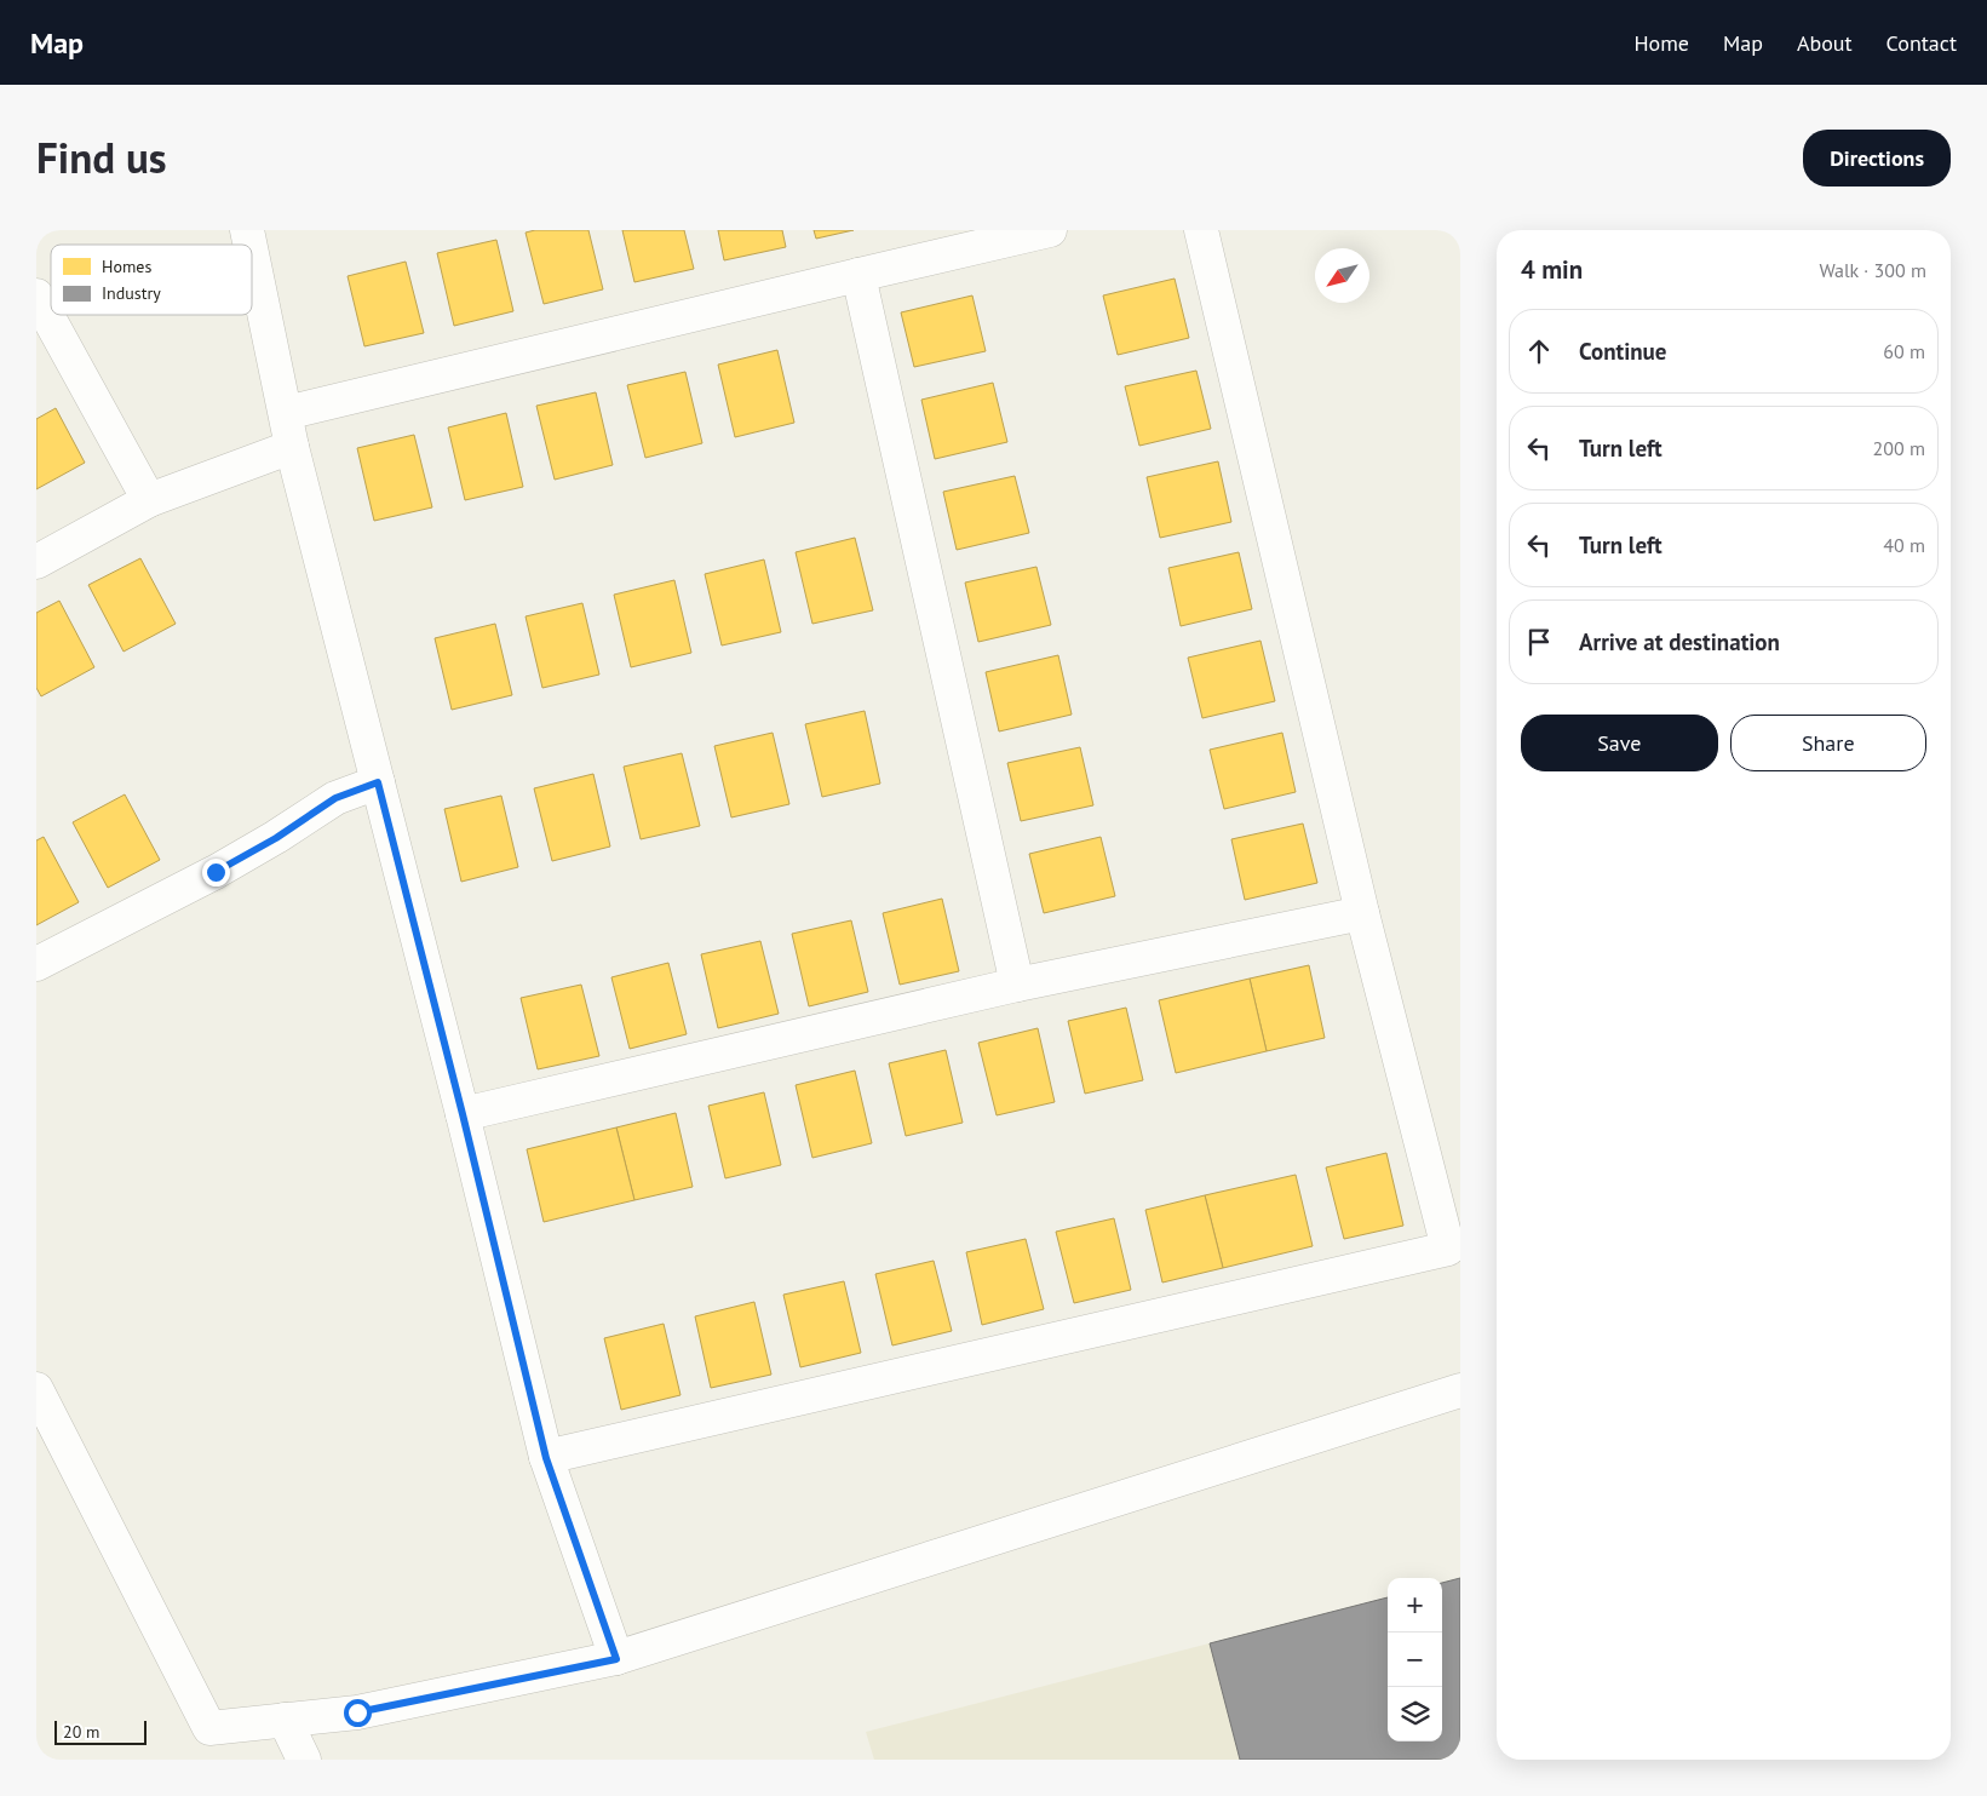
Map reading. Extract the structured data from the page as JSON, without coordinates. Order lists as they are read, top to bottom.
{
  "legend": ["Homes", "Industry"],
  "scale_bar": "20 m",
  "north": "bottom left",
  "page": {
    "header": "Map",
    "nav": [
      "Home",
      "Map",
      "About",
      "Contact"
    ],
    "title": "Find us",
    "buttons": [
      "Directions",
      ["Save", "Share"]
    ],
    "heading": ["4 min", "Walk · 300 m"],
    "list": [
      ["Continue", "60 m"],
      ["Turn left", "200 m"],
      ["Turn left", "40 m"],
      "Arrive at destination"
    ],
    "map_buttons": ["+", "−"],
    "scale": "20 m"
  }
}
